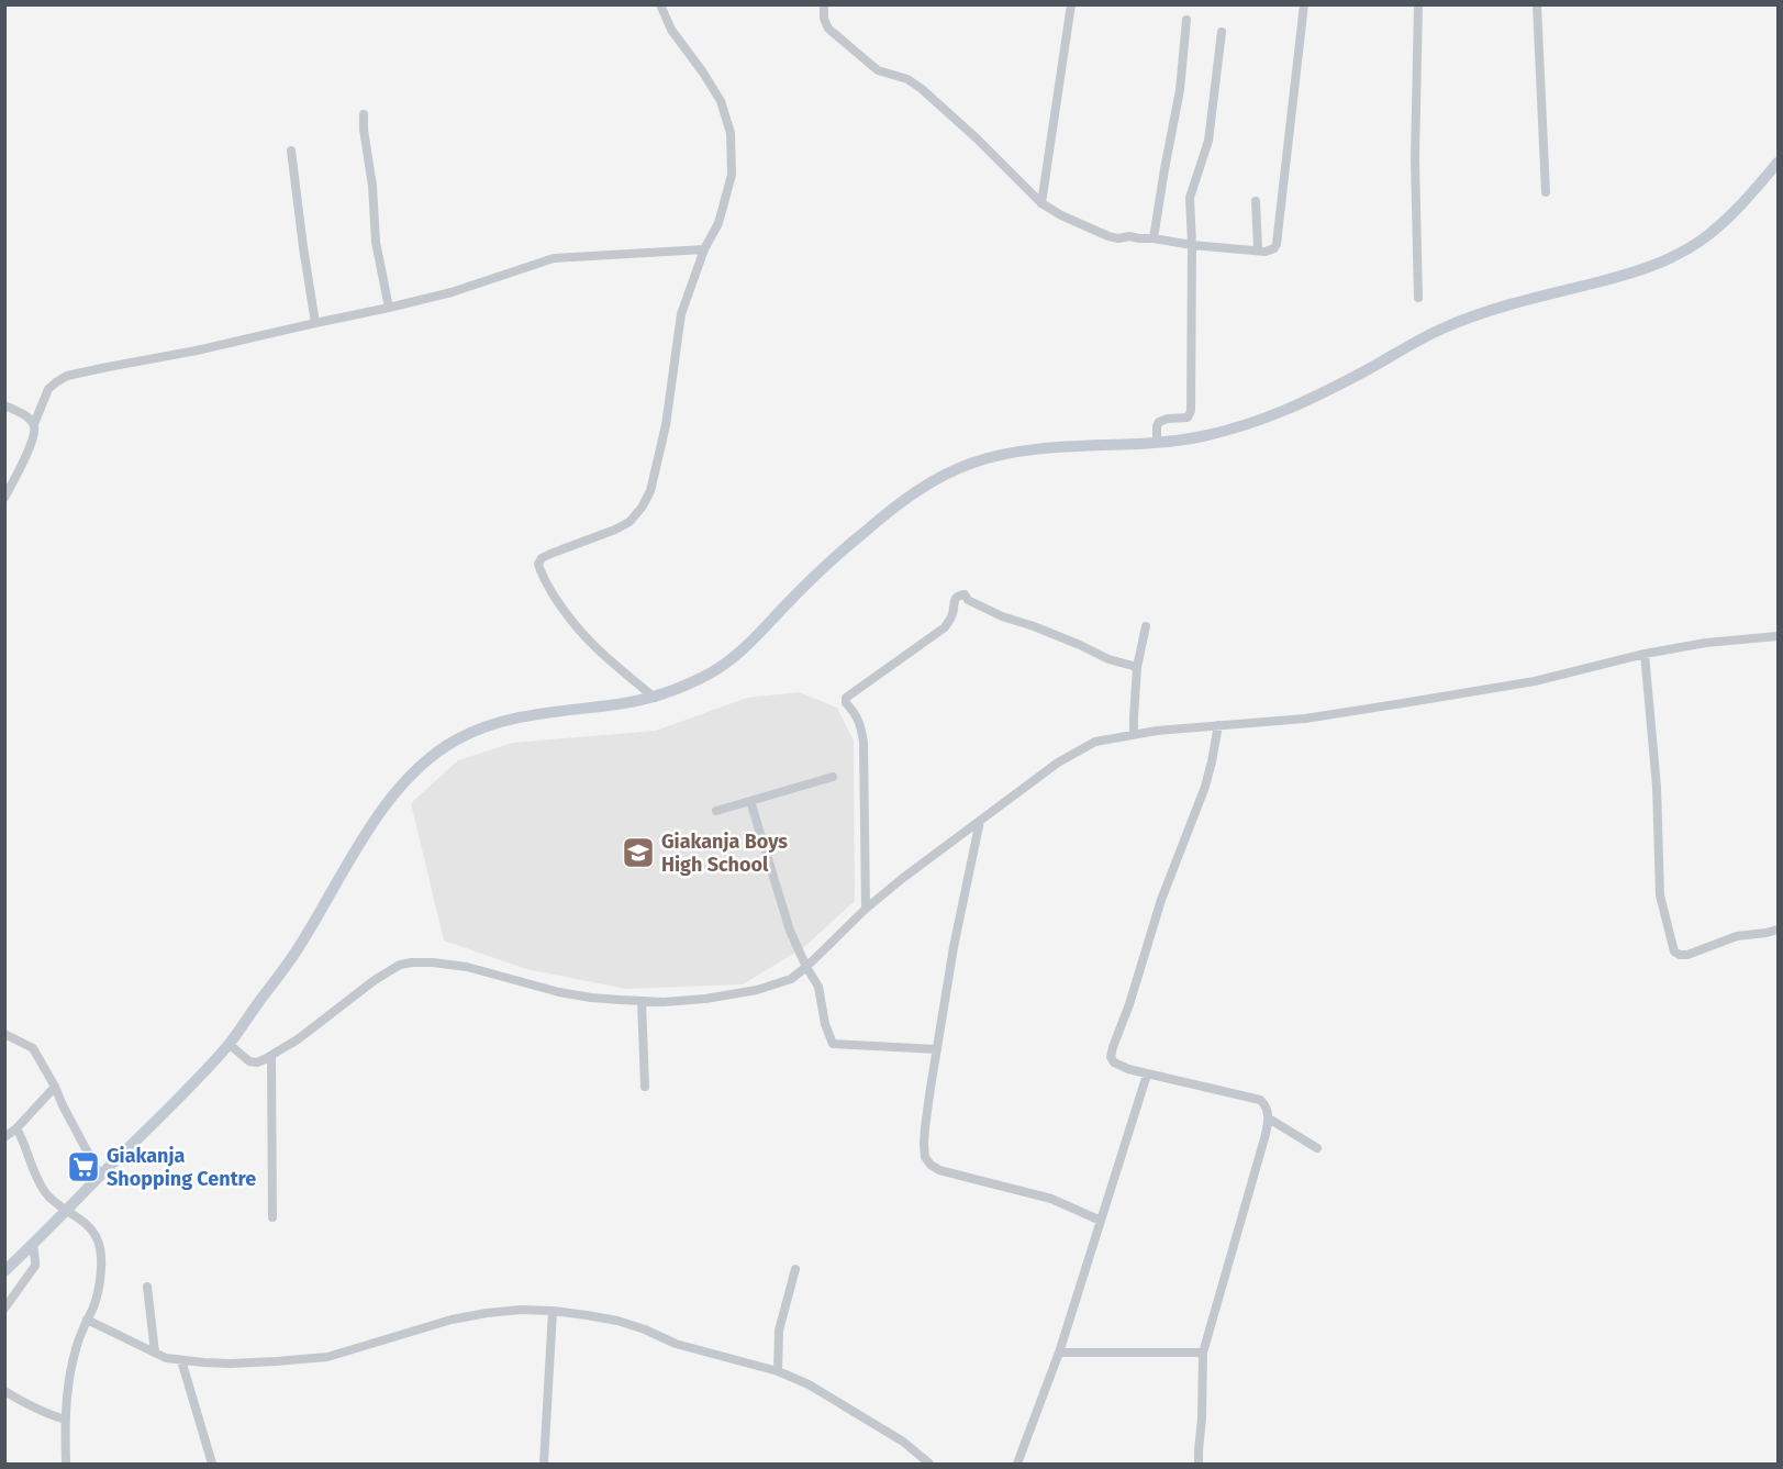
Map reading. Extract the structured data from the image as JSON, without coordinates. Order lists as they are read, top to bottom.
{
  "places": {
    "school or university": ["Giakanja Boys High School"],
    "supermarket": ["Giakanja Shopping Centre"]
  }
}
